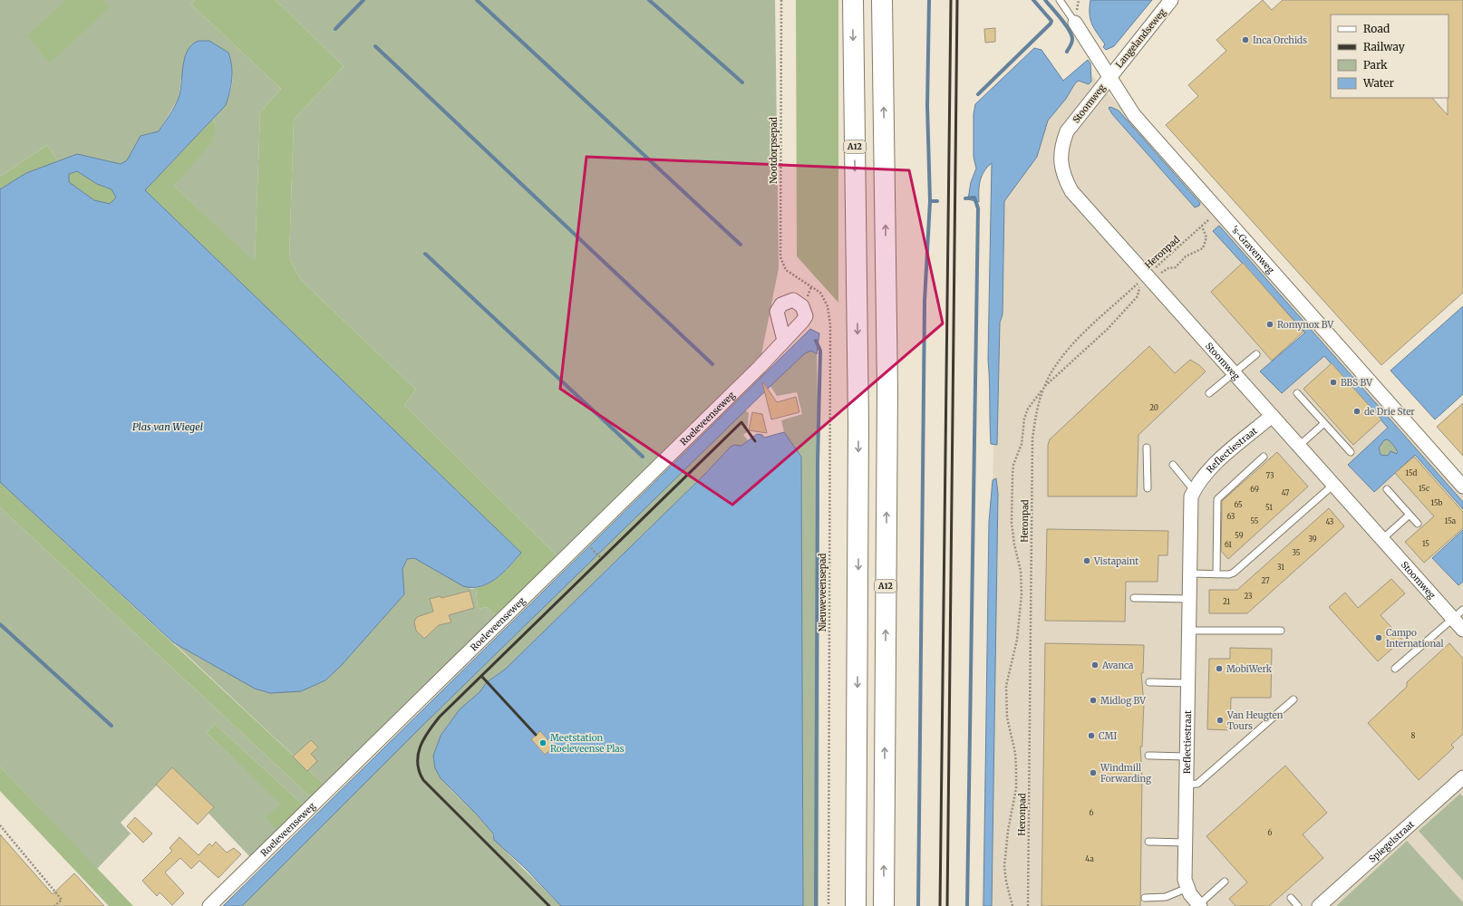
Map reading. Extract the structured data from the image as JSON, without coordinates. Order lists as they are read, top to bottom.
{
  "streets": {
    "highway": ["A12"],
    "street": [
      "Langelandseweg",
      "Stoomweg",
      "'s-Gravenweg",
      "Roeleveenseweg",
      "Reflectiestraat",
      "Spiegelstraat"
    ],
    "path": ["Nootdorpsepad", "Heronpad", "Nieuweveensepad"]
  },
  "crossings": [
    ["Langelandseweg", "Stoomweg"],
    ["Langelandseweg", "'s-Gravenweg"],
    ["Stoomweg", "'s-Gravenweg"],
    ["Stoomweg", "Heronpad"],
    ["Stoomweg", "Reflectiestraat"],
    ["Nootdorpsepad", "Nieuweveensepad"],
    ["'s-Gravenweg", "Heronpad"]
  ],
  "water": ["Plas van Wiegel"],
  "places": [
    "Inca Orchids",
    "Romynox BV",
    "BBS BV",
    "de Drie Ster",
    "Vistapaint",
    "Campo International",
    "Avanca",
    "MobiWerk",
    "Midlog BV",
    "Van Heugten Tours",
    "CMI",
    "Meetstation Roeleveense Plas",
    "Windmill Forwarding"
  ],
  "house_numbers": [
    "20",
    "15d",
    "73",
    "15c",
    "69",
    "47",
    "15b",
    "65",
    "51",
    "63",
    "55",
    "15a",
    "43",
    "59",
    "39",
    "15",
    "61",
    "35",
    "31",
    "27",
    "23",
    "21",
    "8",
    "6",
    "6",
    "4a"
  ],
  "legend": [
    "Road",
    "Railway",
    "Park",
    "Water"
  ]
}
